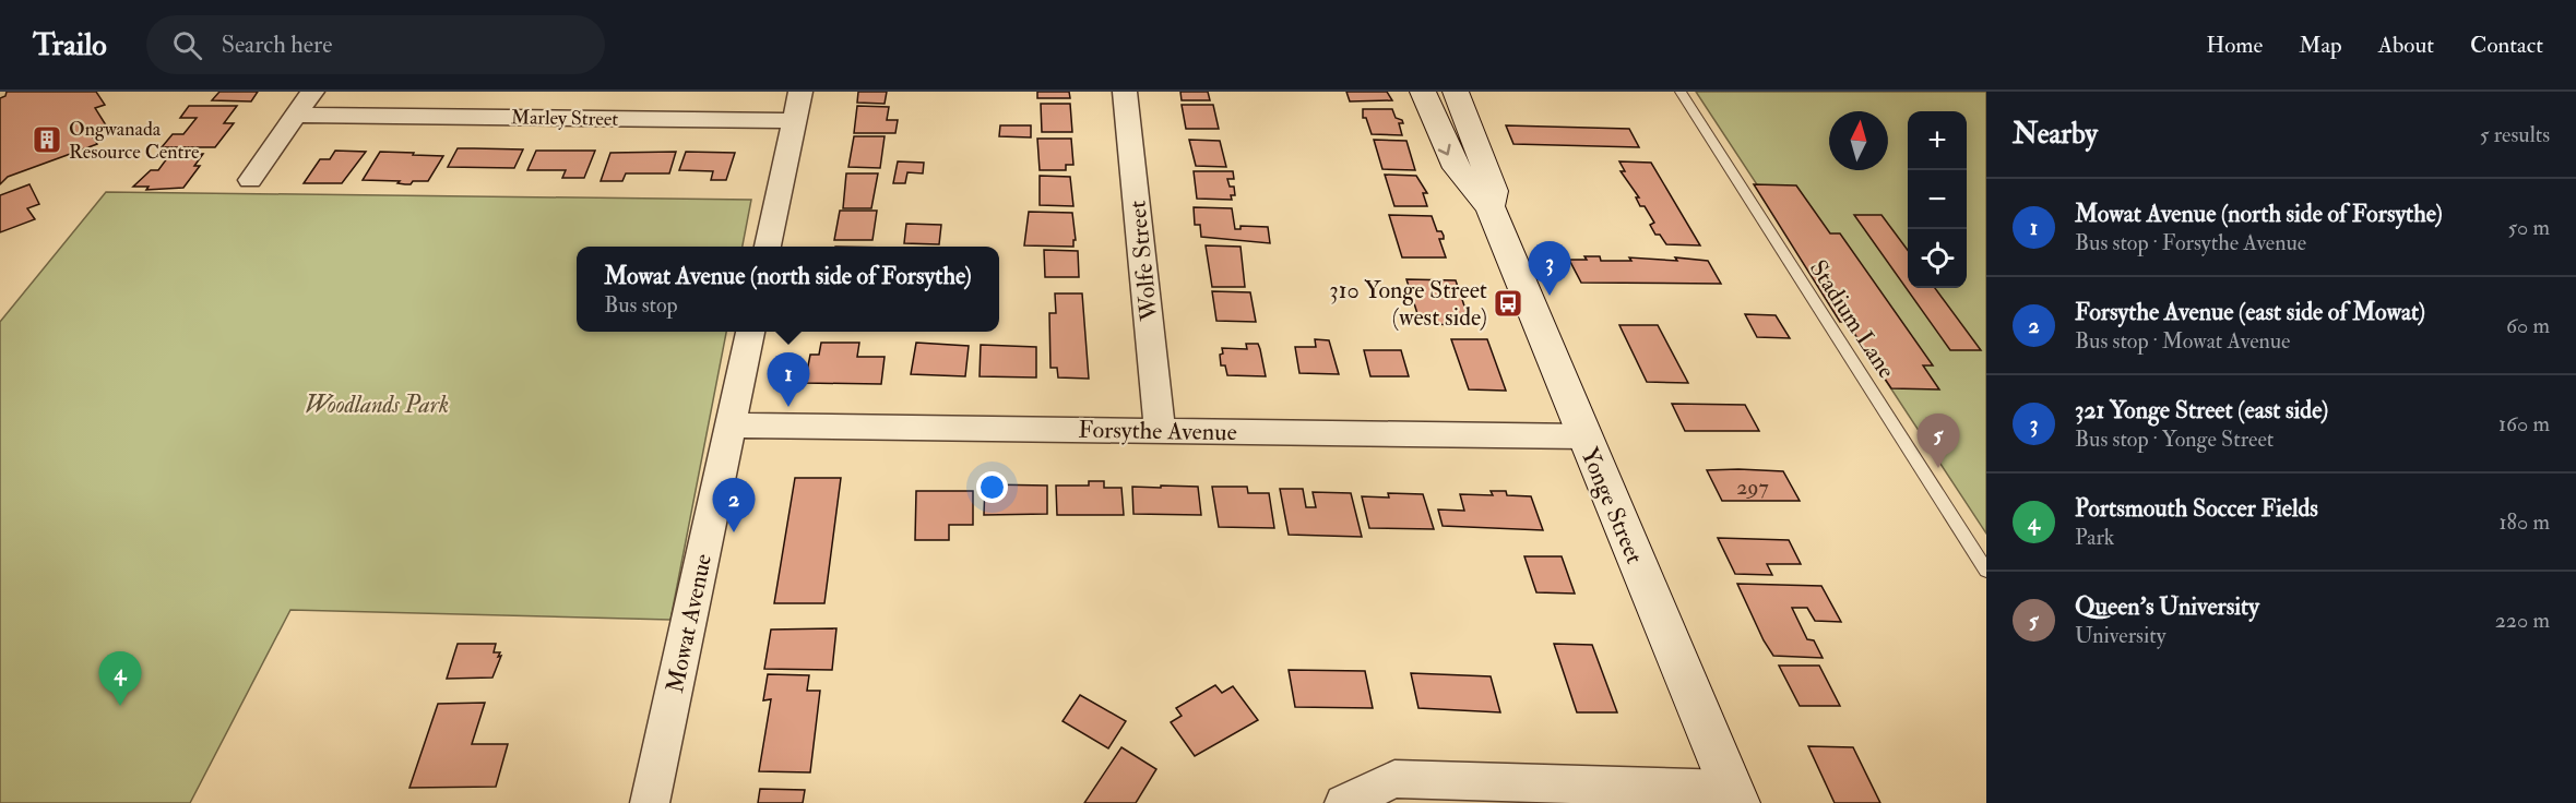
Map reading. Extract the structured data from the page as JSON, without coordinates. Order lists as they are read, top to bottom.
{
  "streets": {
    "street": [
      "Marley Street",
      "Wolfe Street",
      "Forsythe Avenue",
      "Yonge Street",
      "Mowat Avenue"
    ],
    "lane": ["Stadium Lane"]
  },
  "crossings": [
    ["Wolfe Street", "Forsythe Avenue"],
    ["Forsythe Avenue", "Yonge Street"],
    ["Forsythe Avenue", "Mowat Avenue"]
  ],
  "parks": ["Woodlands Park"],
  "places": {
    "building": ["Ongwanada Resource Centre"],
    "bus stop": ["310 Yonge Street (west side)"]
  },
  "house_numbers": ["297"],
  "north": "top",
  "page": {
    "header": "Trailo",
    "search": "Search here",
    "nav": [
      "Home",
      "Map",
      "About",
      "Contact"
    ],
    "heading": ["Nearby", "5 results"],
    "map_buttons": ["+", "−"],
    "list": [
      {
        "mark": "1",
        "name": "Mowat Avenue (north side of Forsythe)",
        "note": "Bus stop · Forsythe Avenue",
        "value": "50 m"
      },
      {
        "mark": "2",
        "name": "Forsythe Avenue (east side of Mowat)",
        "note": "Bus stop · Mowat Avenue",
        "value": "60 m"
      },
      {
        "mark": "3",
        "name": "321 Yonge Street (east side)",
        "note": "Bus stop · Yonge Street",
        "value": "160 m"
      },
      {
        "mark": "4",
        "name": "Portsmouth Soccer Fields",
        "note": "Park",
        "value": "180 m"
      },
      {
        "mark": "5",
        "name": "Queen's University",
        "note": "University",
        "value": "220 m"
      }
    ],
    "pins": [
      "3",
      "1",
      "5",
      "2",
      "4"
    ],
    "popup": ["Mowat Avenue (north side of Forsythe)", "Bus stop"]
  }
}
